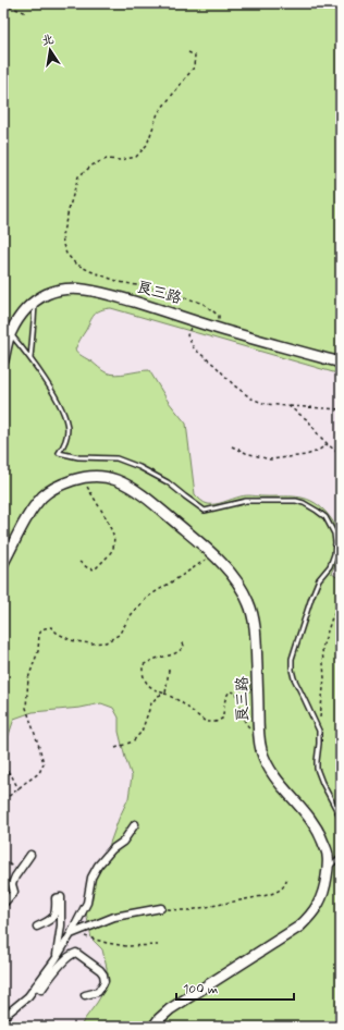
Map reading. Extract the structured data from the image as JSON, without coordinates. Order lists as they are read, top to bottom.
{
  "streets": {
    "main road": ["良三路"]
  },
  "scale_bar": "100 m",
  "north": "top"
}
